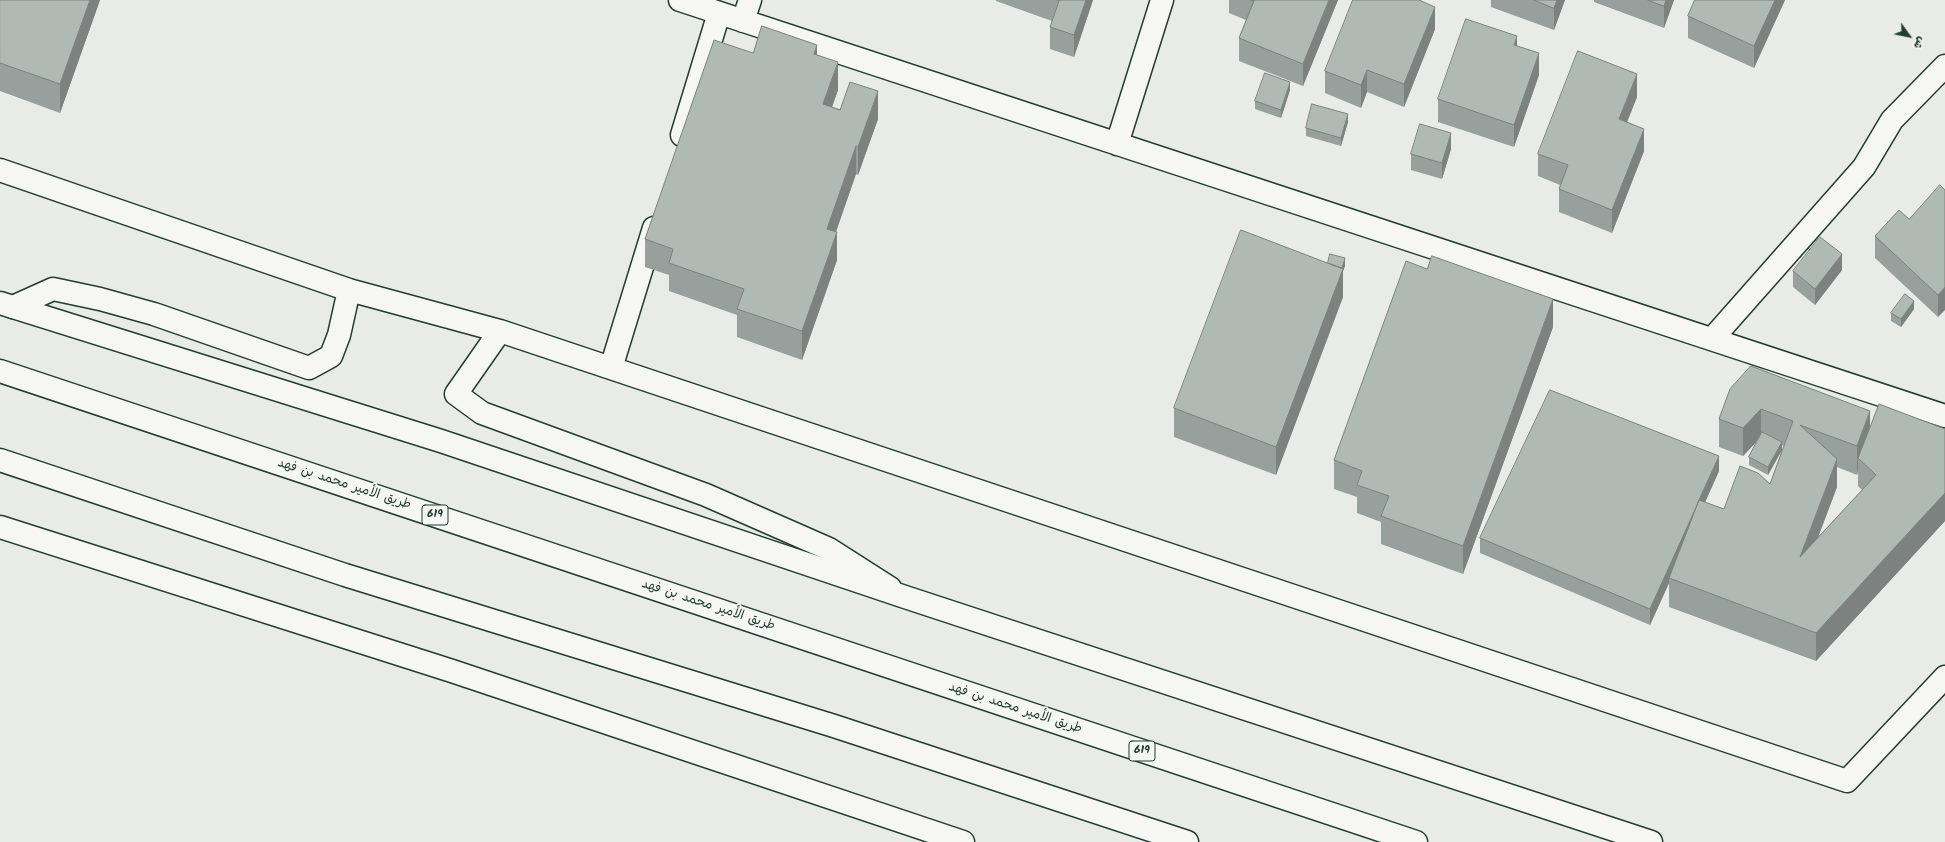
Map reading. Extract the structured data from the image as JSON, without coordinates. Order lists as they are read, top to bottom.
{
  "streets": {
    "main road": ["طريق الأمير محمد بن فهد", "619"]
  },
  "north": "bottom right"
}
